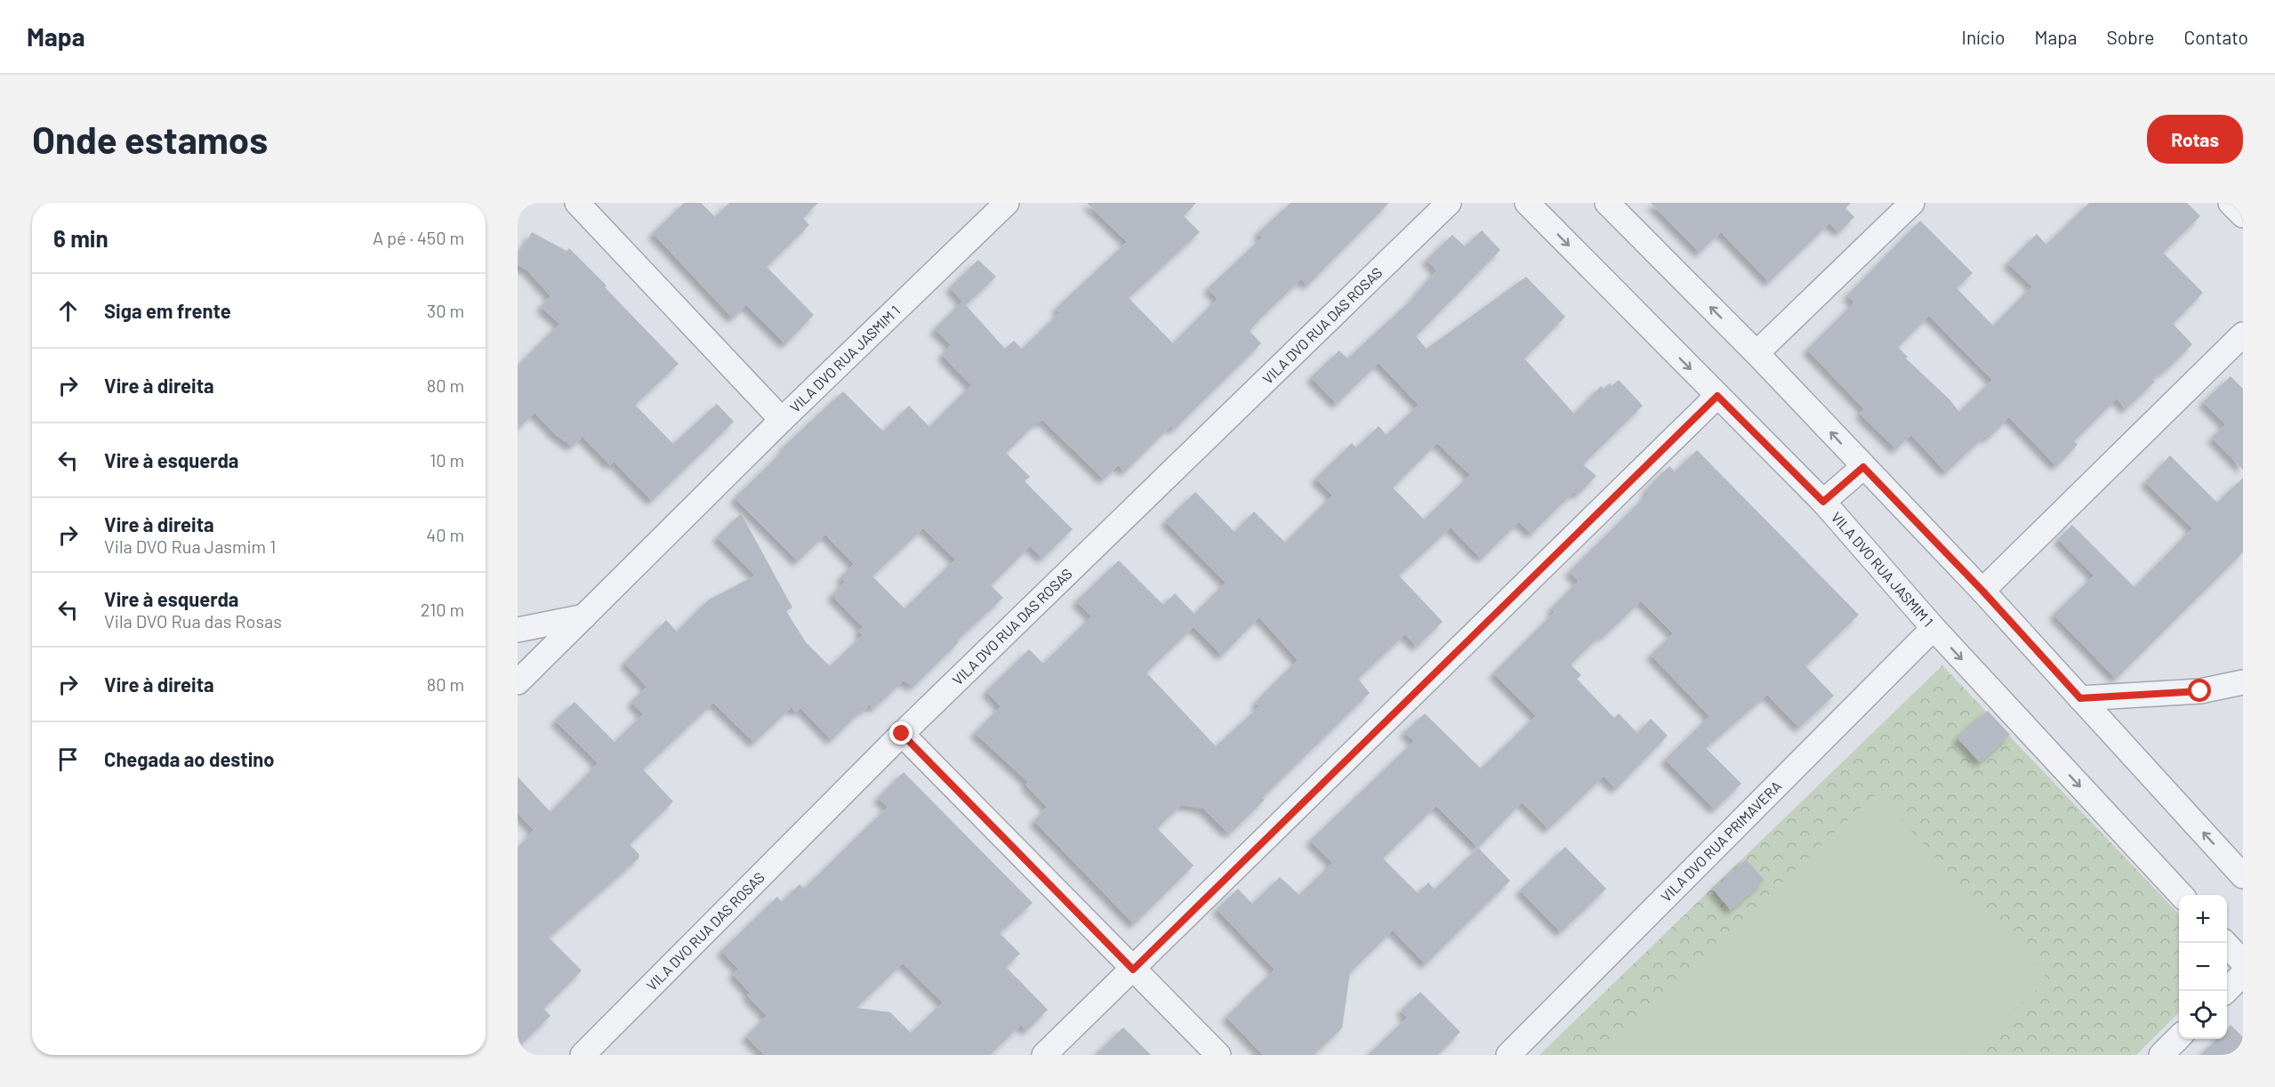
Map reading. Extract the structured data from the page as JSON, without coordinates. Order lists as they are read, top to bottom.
{
  "streets": {
    "street": ["VILA DVO RUA DAS ROSAS", "VILA DVO RUA JASMIM 1", "VILA DVO RUA PRIMAVERA"]
  },
  "crossings": [
    ["VILA DVO RUA JASMIM 1", "VILA DVO RUA PRIMAVERA"]
  ],
  "page": {
    "header": "Mapa",
    "nav": [
      "Início",
      "Mapa",
      "Sobre",
      "Contato"
    ],
    "buttons": "Rotas",
    "title": "Onde estamos",
    "heading": ["6 min", "A pé · 450 m"],
    "list": [
      ["Siga em frente", "30 m"],
      ["Vire à direita", "80 m"],
      ["Vire à esquerda", "10 m"],
      ["Vire à direita", "Vila DVO Rua Jasmim 1", "40 m"],
      ["Vire à esquerda", "Vila DVO Rua das Rosas", "210 m"],
      ["Vire à direita", "80 m"],
      "Chegada ao destino"
    ],
    "map_buttons": ["+", "−"]
  }
}
